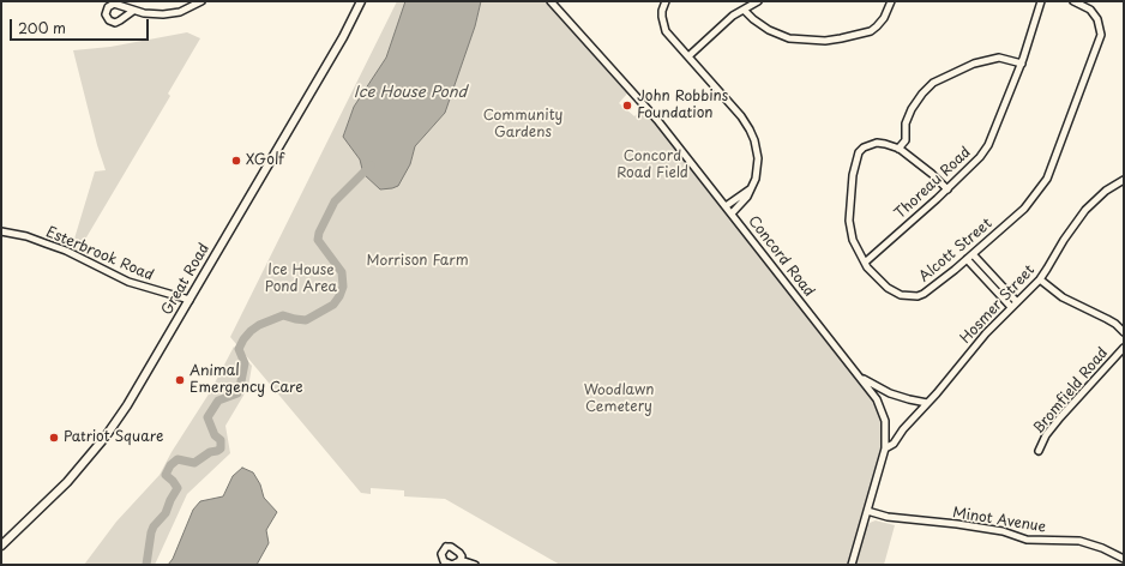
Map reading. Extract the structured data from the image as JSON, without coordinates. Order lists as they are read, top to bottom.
{
  "streets": {
    "main road": ["Great Road"],
    "street": [
      "Thoreau Road",
      "Alcott Street",
      "Esterbrook Road",
      "Concord Road",
      "Hosmer Street",
      "Bromfield Road",
      "Minot Avenue"
    ]
  },
  "crossings": [
    ["Thoreau Road", "Alcott Street"],
    ["Esterbrook Road", "Great Road"],
    ["Concord Road", "Hosmer Street"],
    ["Concord Road", "Minot Avenue"]
  ],
  "water": ["Ice House Pond"],
  "parks": [
    "Community Gardens",
    "Concord Road Field",
    "Morrison Farm",
    "Ice House Pond Area",
    "Woodlawn Cemetery"
  ],
  "places": [
    "John Robbins Foundation",
    "XGolf",
    "Animal Emergency Care",
    "Patriot Square"
  ],
  "scale_bar": "200 m"
}
